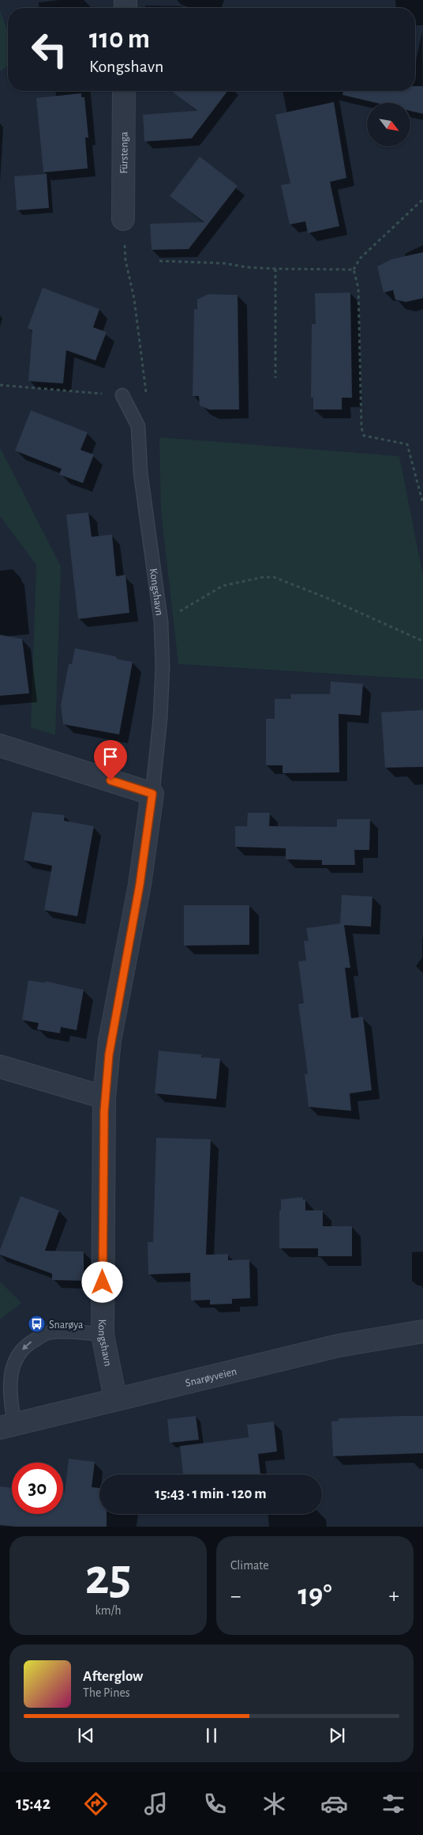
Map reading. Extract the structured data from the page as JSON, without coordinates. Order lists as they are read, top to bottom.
{
  "streets": {
    "street": ["Fürstenga", "Kongshavn", "Snarøyveien"]
  },
  "crossings": [
    ["Kongshavn", "Snarøyveien"]
  ],
  "places": {
    "bus stop": ["Snarøya"]
  },
  "north": "bottom right",
  "page": {
    "turn": ["110 m", "Kongshavn"],
    "limit": "30",
    "trip": "15:43 · 1 min · 120 m",
    "tile": [
      ["25", "km/h"],
      "Climate"
    ],
    "heat": ["−", "19°", "+"],
    "song": ["Afterglow", "The Pines"],
    "tabs": "15:42"
  }
}
